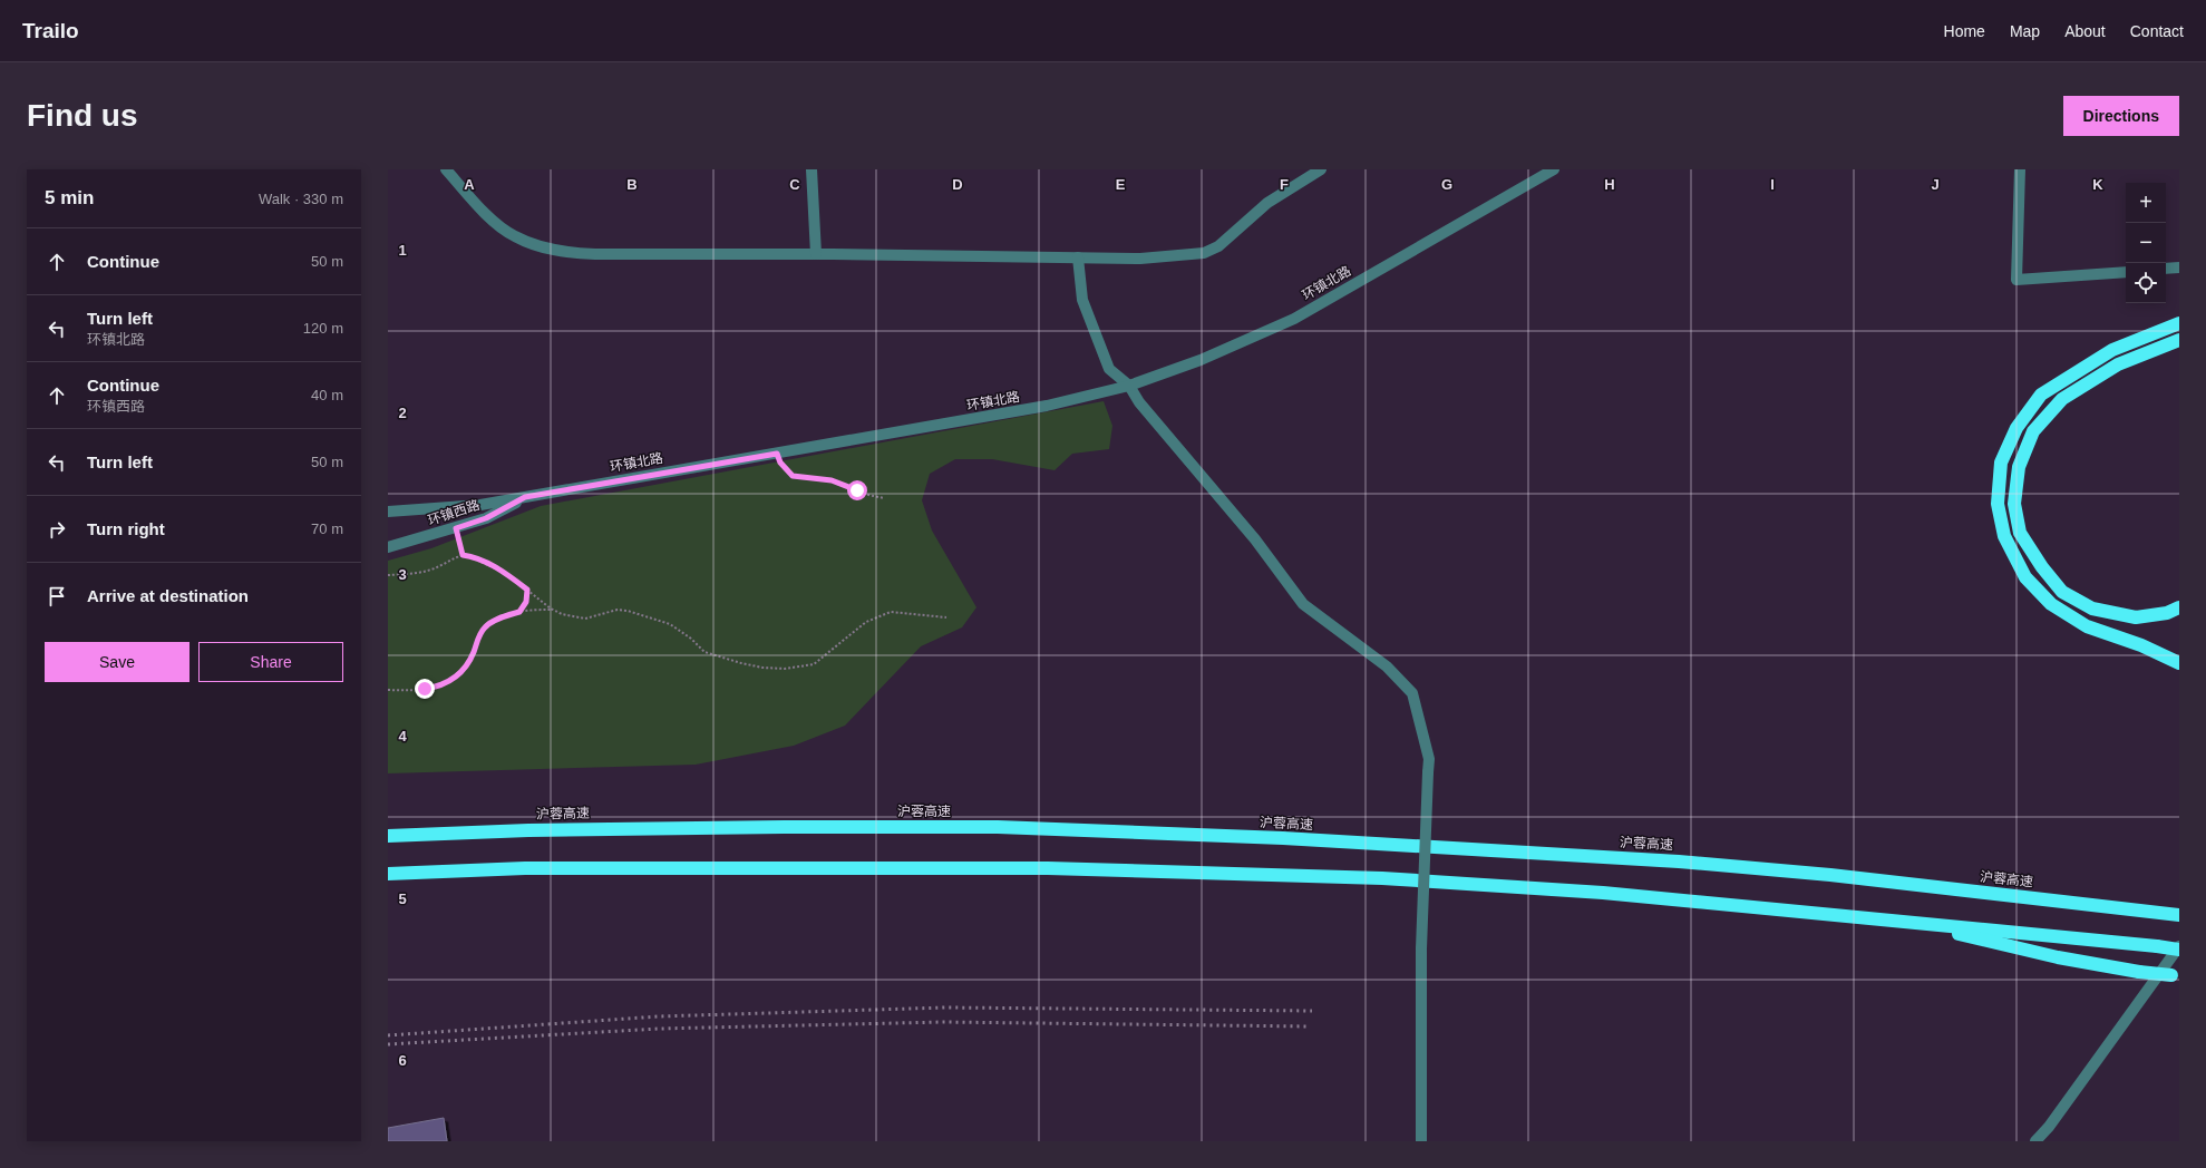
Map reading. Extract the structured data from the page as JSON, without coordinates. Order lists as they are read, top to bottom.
{
  "streets": {
    "highway": ["沪蓉高速"],
    "street": ["环镇北路", "环镇西路"]
  },
  "crossings": [
    ["环镇北路", "环镇西路"]
  ],
  "page": {
    "header": "Trailo",
    "nav": [
      "Home",
      "Map",
      "About",
      "Contact"
    ],
    "buttons": [
      "Directions",
      ["Save", "Share"]
    ],
    "title": "Find us",
    "heading": ["5 min", "Walk · 330 m"],
    "map_buttons": ["+", "−"],
    "list": [
      ["Continue", "50 m"],
      ["Turn left", "环镇北路", "120 m"],
      ["Continue", "环镇西路", "40 m"],
      ["Turn left", "50 m"],
      ["Turn right", "70 m"],
      "Arrive at destination"
    ]
  },
  "grid": {
    "columns": [
      "A",
      "B",
      "C",
      "D",
      "E",
      "F",
      "G",
      "H",
      "I",
      "J",
      "K"
    ],
    "rows": [
      "1",
      "2",
      "3",
      "4",
      "5",
      "6"
    ]
  }
}
